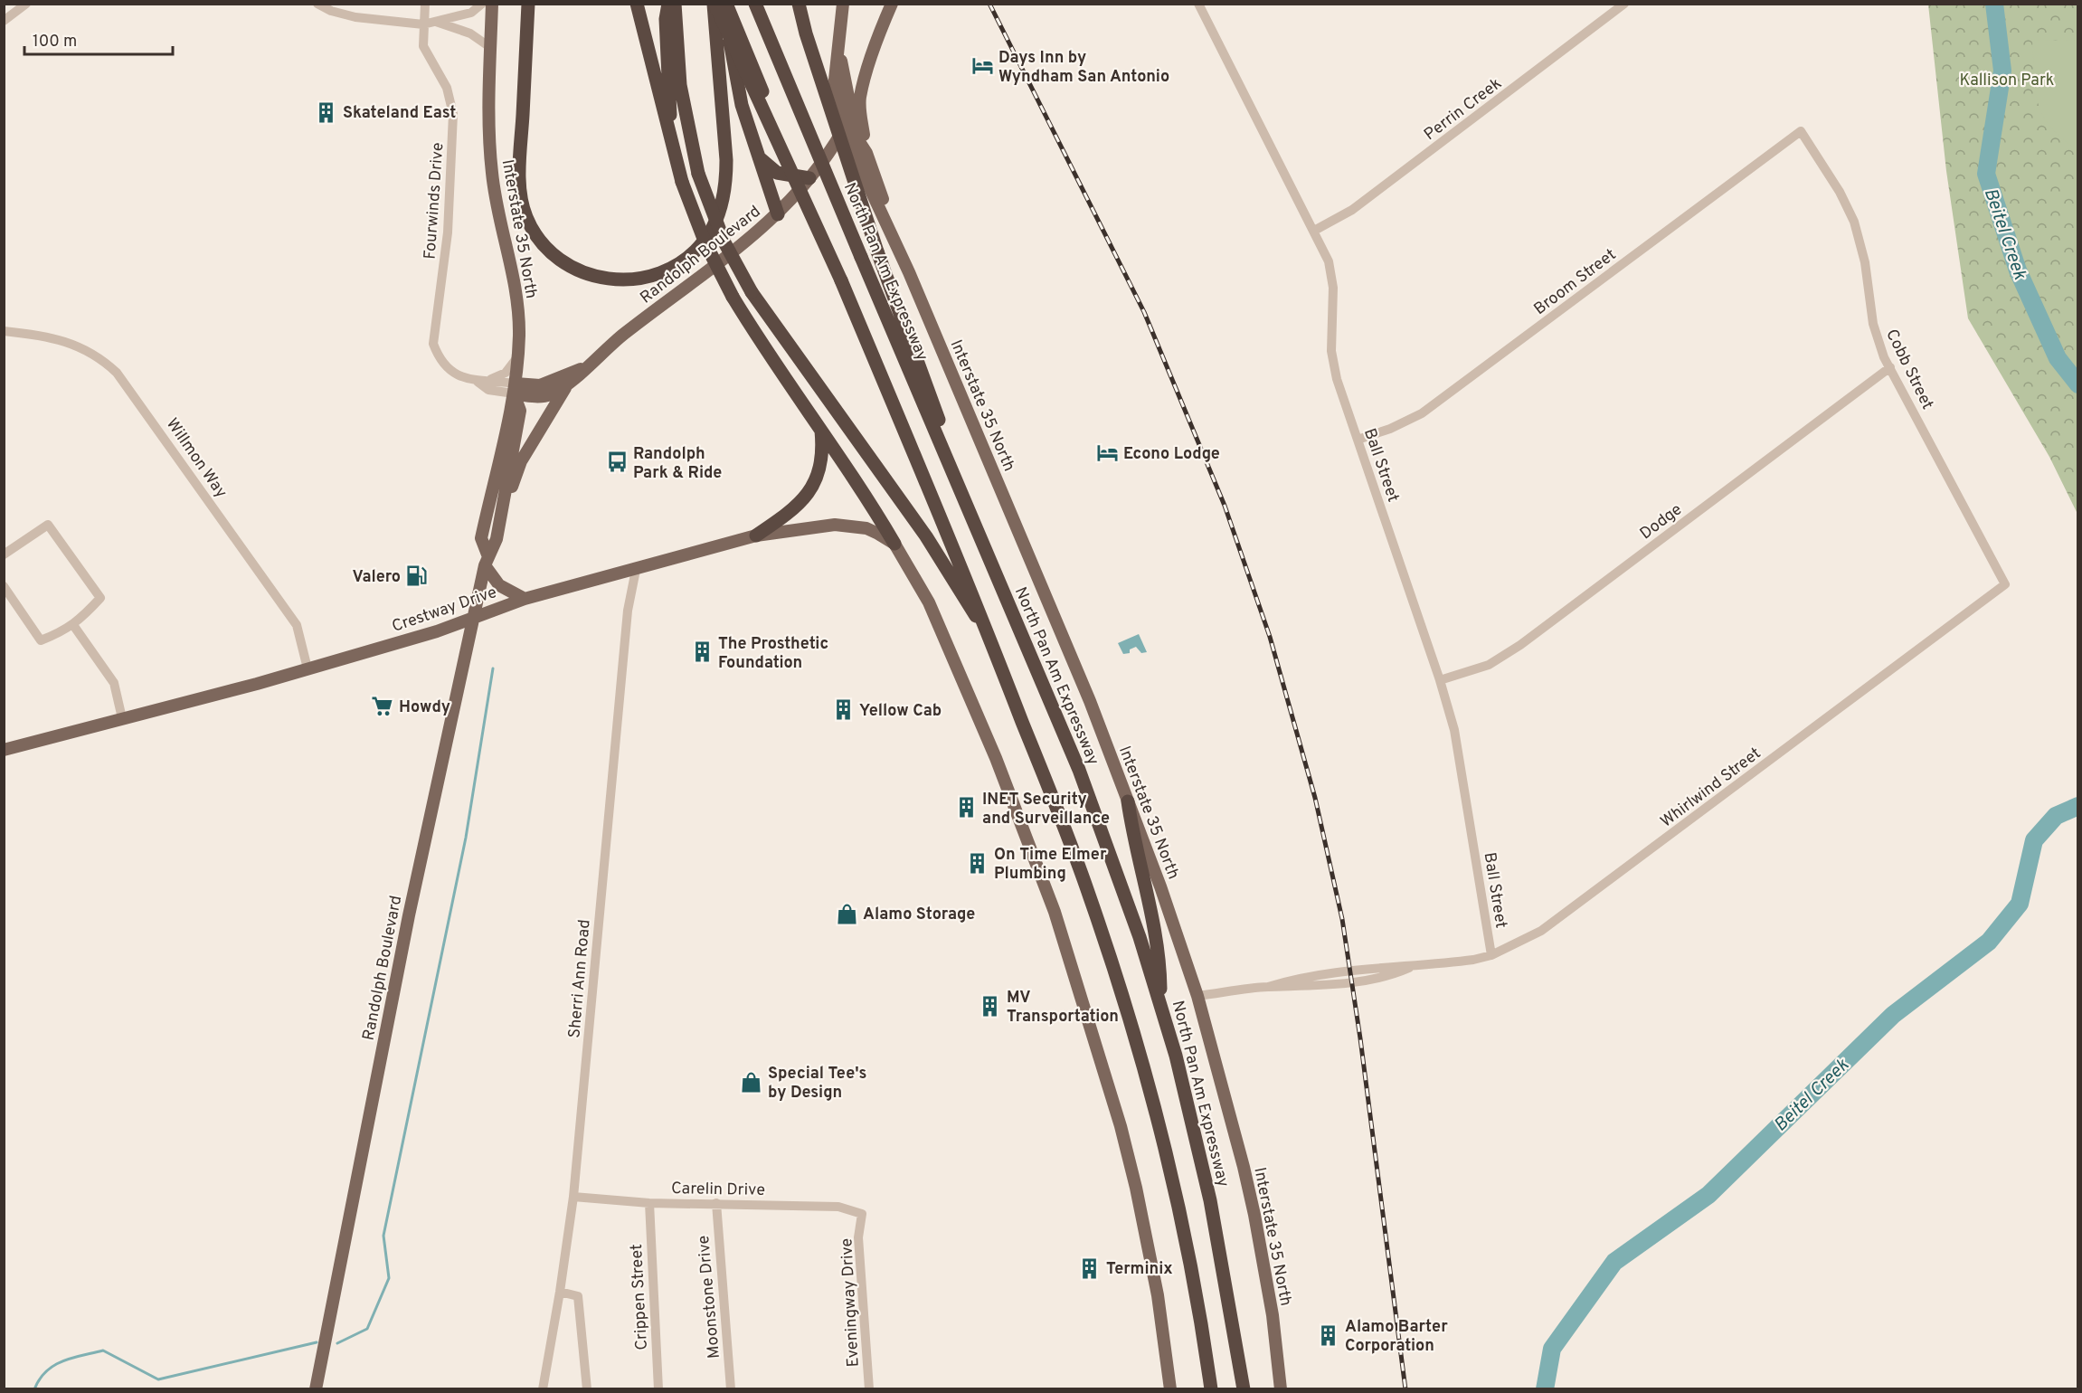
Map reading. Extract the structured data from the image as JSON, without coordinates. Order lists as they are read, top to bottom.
{
  "streets": {
    "highway": ["North Pan Am Expressway"],
    "main road": ["Interstate 35 North", "Randolph Boulevard", "Crestway Drive"],
    "street": [
      "Perrin Creek",
      "Fourwinds Drive",
      "Broom Street",
      "Cobb Street",
      "Willmon Way",
      "Ball Street",
      "Dodge",
      "Whirlwind Street",
      "Sherri Ann Road",
      "Carelin Drive",
      "Crippen Street",
      "Moonstone Drive",
      "Eveningway Drive"
    ]
  },
  "crossings": [
    ["Perrin Creek", "Ball Street"],
    ["Fourwinds Drive", "Interstate 35 North"],
    ["Fourwinds Drive", "Randolph Boulevard"],
    ["Interstate 35 North", "Randolph Boulevard"],
    ["Interstate 35 North", "Whirlwind Street"],
    ["Randolph Boulevard", "Crestway Drive"],
    ["Broom Street", "Cobb Street"],
    ["Broom Street", "Ball Street"],
    ["Cobb Street", "Dodge"],
    ["Cobb Street", "Whirlwind Street"],
    ["Willmon Way", "Crestway Drive"],
    ["Ball Street", "Dodge"],
    ["Ball Street", "Whirlwind Street"],
    ["Crestway Drive", "Sherri Ann Road"],
    ["Sherri Ann Road", "Carelin Drive"],
    ["Carelin Drive", "Crippen Street"],
    ["Carelin Drive", "Moonstone Drive"],
    ["Carelin Drive", "Eveningway Drive"]
  ],
  "water": ["Beitel Creek"],
  "parks": ["Kallison Park"],
  "places": {
    "hotel": ["Days Inn by Wyndham San Antonio", "Econo Lodge"],
    "building": [
      "Skateland East",
      "The Prosthetic Foundation",
      "Yellow Cab",
      "INET Security and Surveillance",
      "On Time Elmer Plumbing",
      "MV Transportation",
      "Terminix",
      "Alamo Barter Corporation"
    ],
    "bus stop": ["Randolph Park & Ride"],
    "fuel station": ["Valero"],
    "supermarket": ["Howdy"],
    "shop": ["Alamo Storage", "Special Tee's by Design"]
  },
  "scale_bar": "100 m"
}
